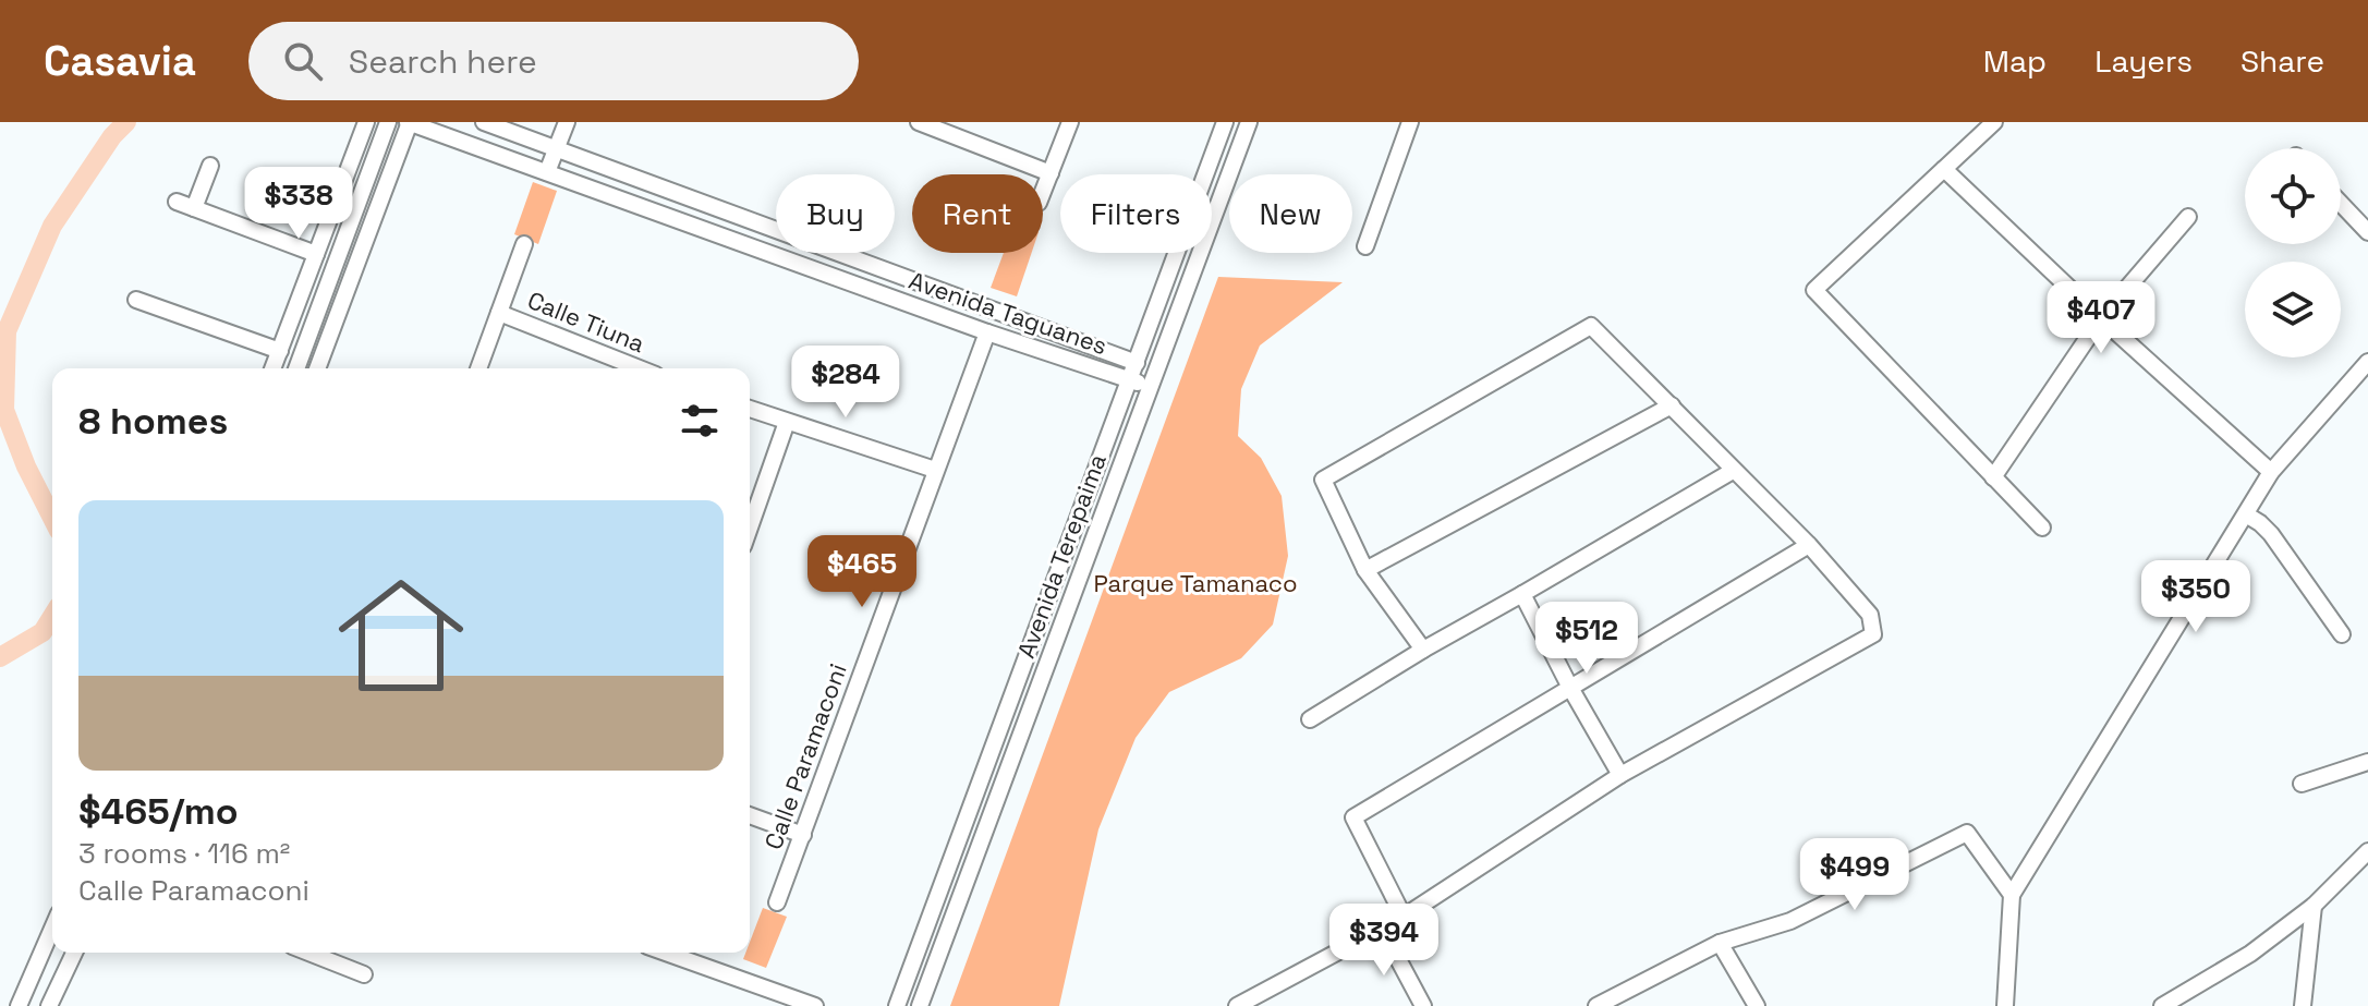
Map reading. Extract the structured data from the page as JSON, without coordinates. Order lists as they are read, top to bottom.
{
  "streets": {
    "street": [
      "Avenida Taguanes",
      "Calle Tiuna",
      "Avenida Terepaima",
      "Calle Paramaconi"
    ]
  },
  "crossings": [
    ["Avenida Taguanes", "Avenida Terepaima"],
    ["Avenida Taguanes", "Calle Paramaconi"]
  ],
  "parks": ["Parque Tamanaco"],
  "page": {
    "header": "Casavia",
    "search": "Search here",
    "nav": ["Map", "Layers", "Share"],
    "price": [
      "$338",
      "$407",
      "$284",
      "$465",
      "$350",
      "$512",
      "$499",
      "$394"
    ],
    "chip": [
      "Buy",
      "Rent",
      "Filters",
      "New"
    ],
    "heading": "8 homes",
    "list": [
      {
        "name": "$465/mo",
        "note": "3 rooms · 116 m² · Calle Paramaconi"
      }
    ]
  }
}
